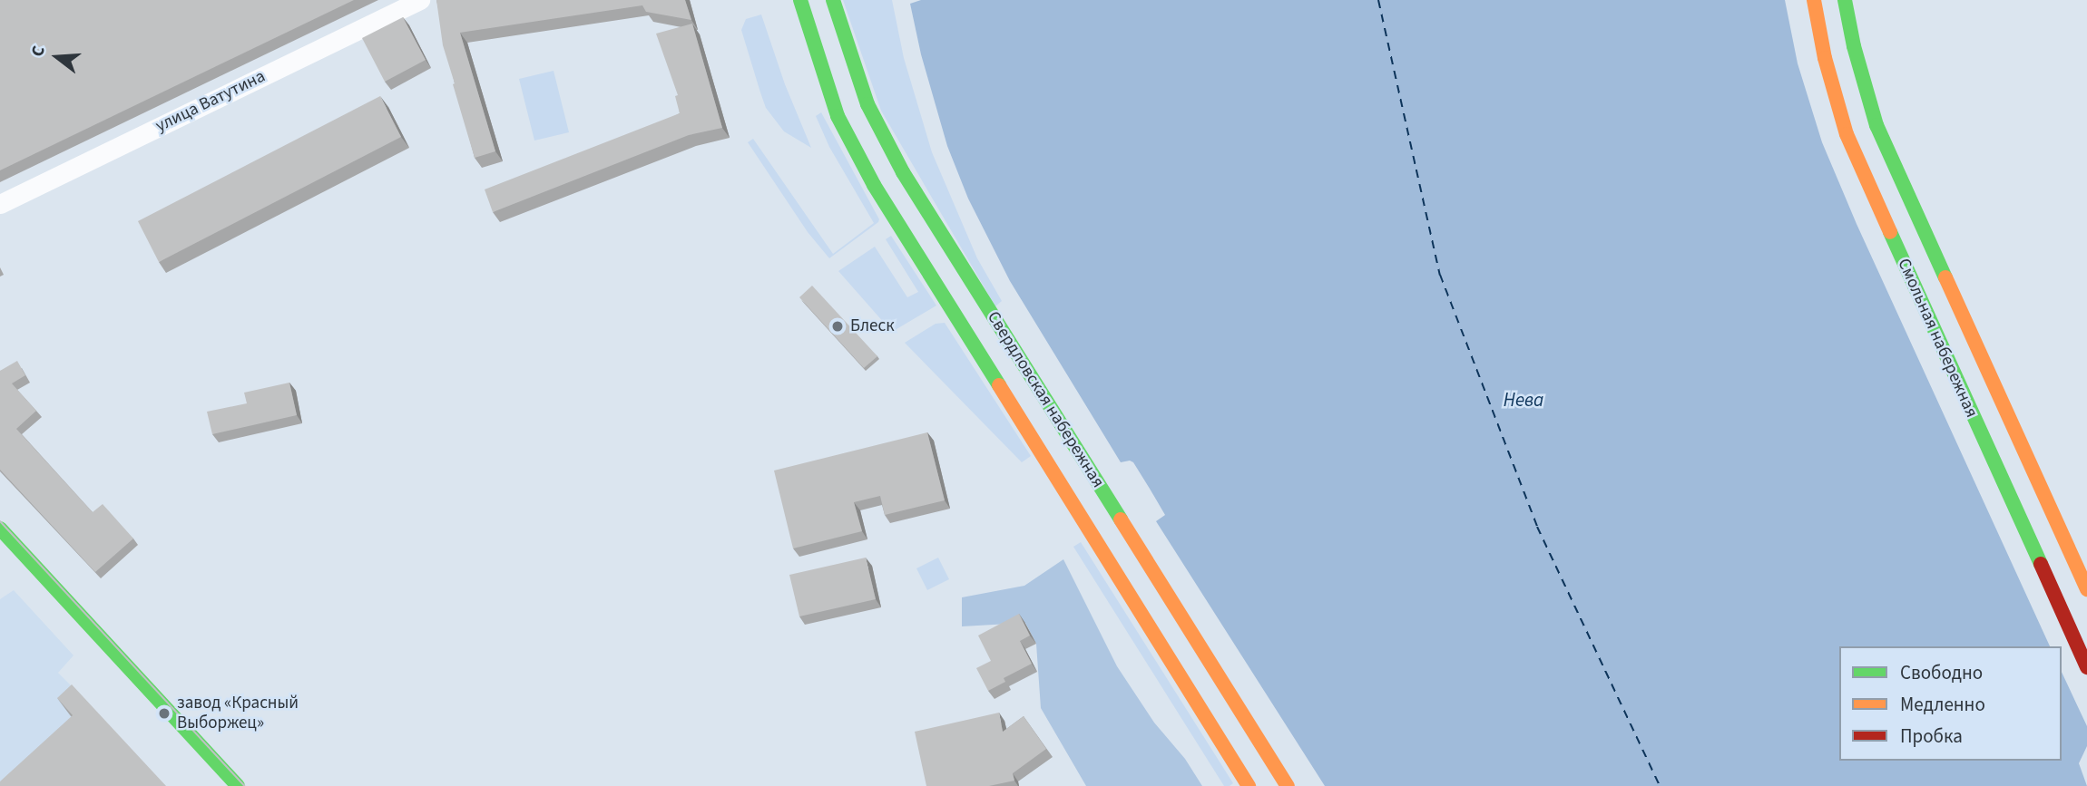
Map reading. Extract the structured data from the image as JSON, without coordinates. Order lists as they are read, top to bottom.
{
  "streets": {
    "main road": ["Смольная набережная", "Свердловская набережная"],
    "street": ["улица Ватутина"]
  },
  "water": ["Нева"],
  "places": ["Блеск", "завод «Красный Выборжец»"],
  "legend": ["Свободно", "Медленно", "Пробка"],
  "north": "left"
}
